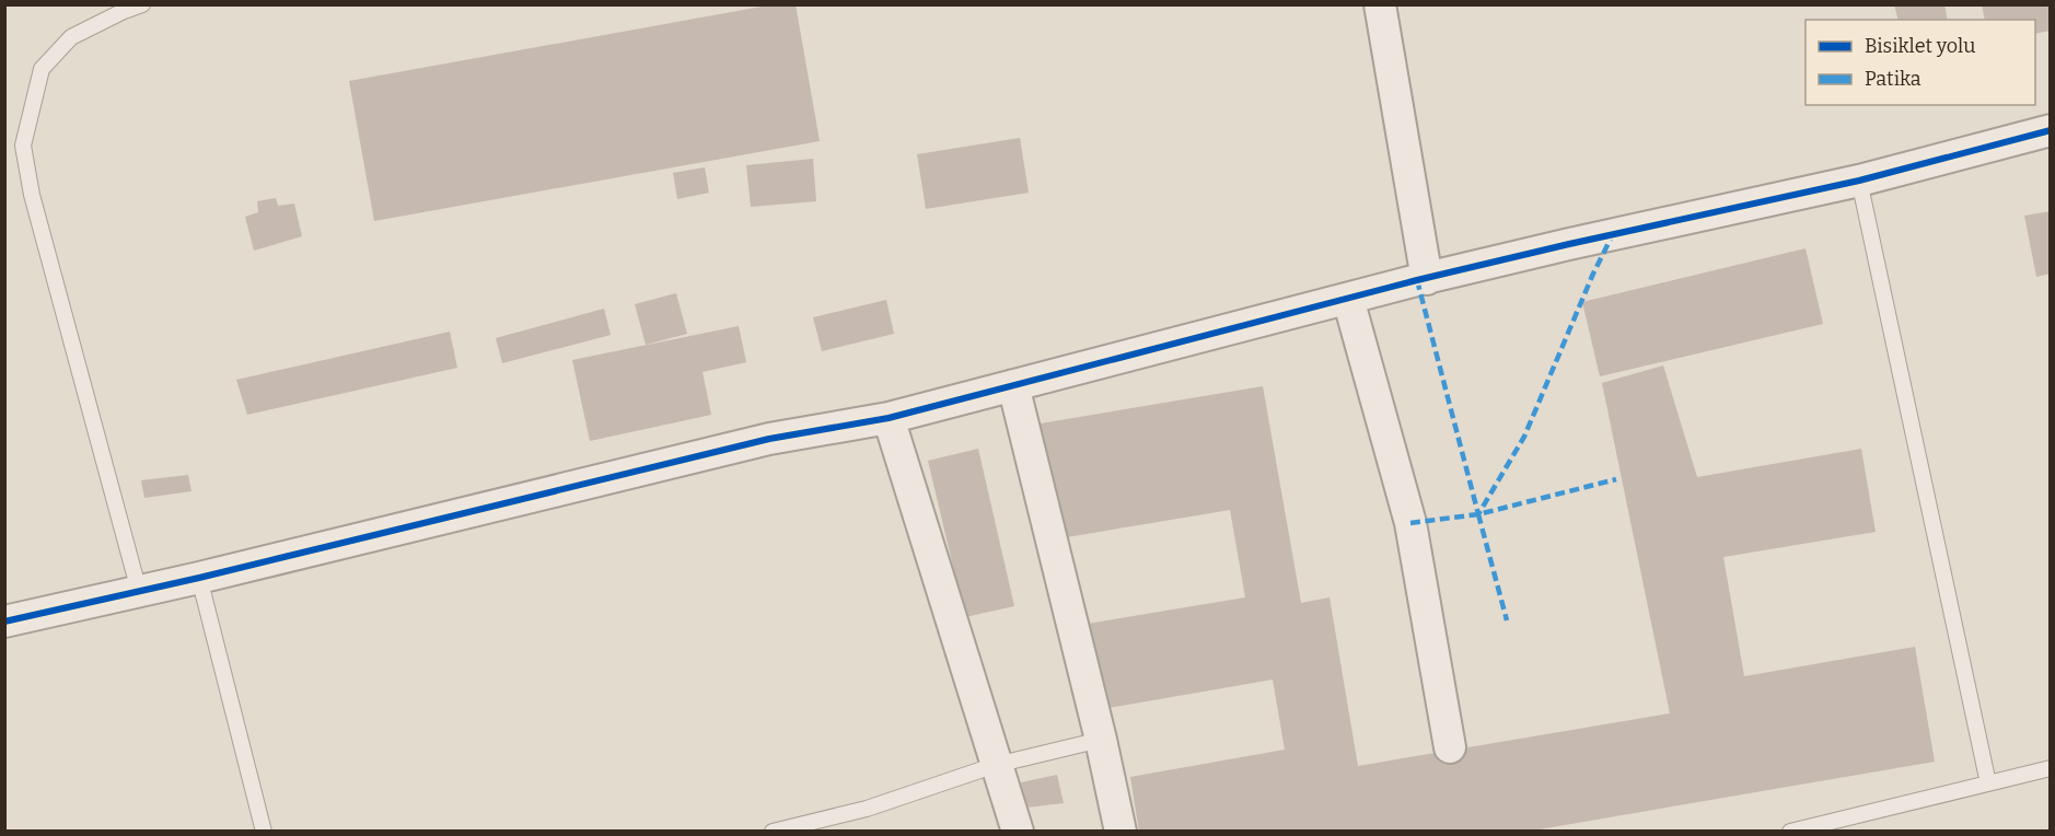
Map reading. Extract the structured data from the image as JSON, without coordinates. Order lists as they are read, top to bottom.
{
  "legend": ["Bisiklet yolu", "Patika"]
}
